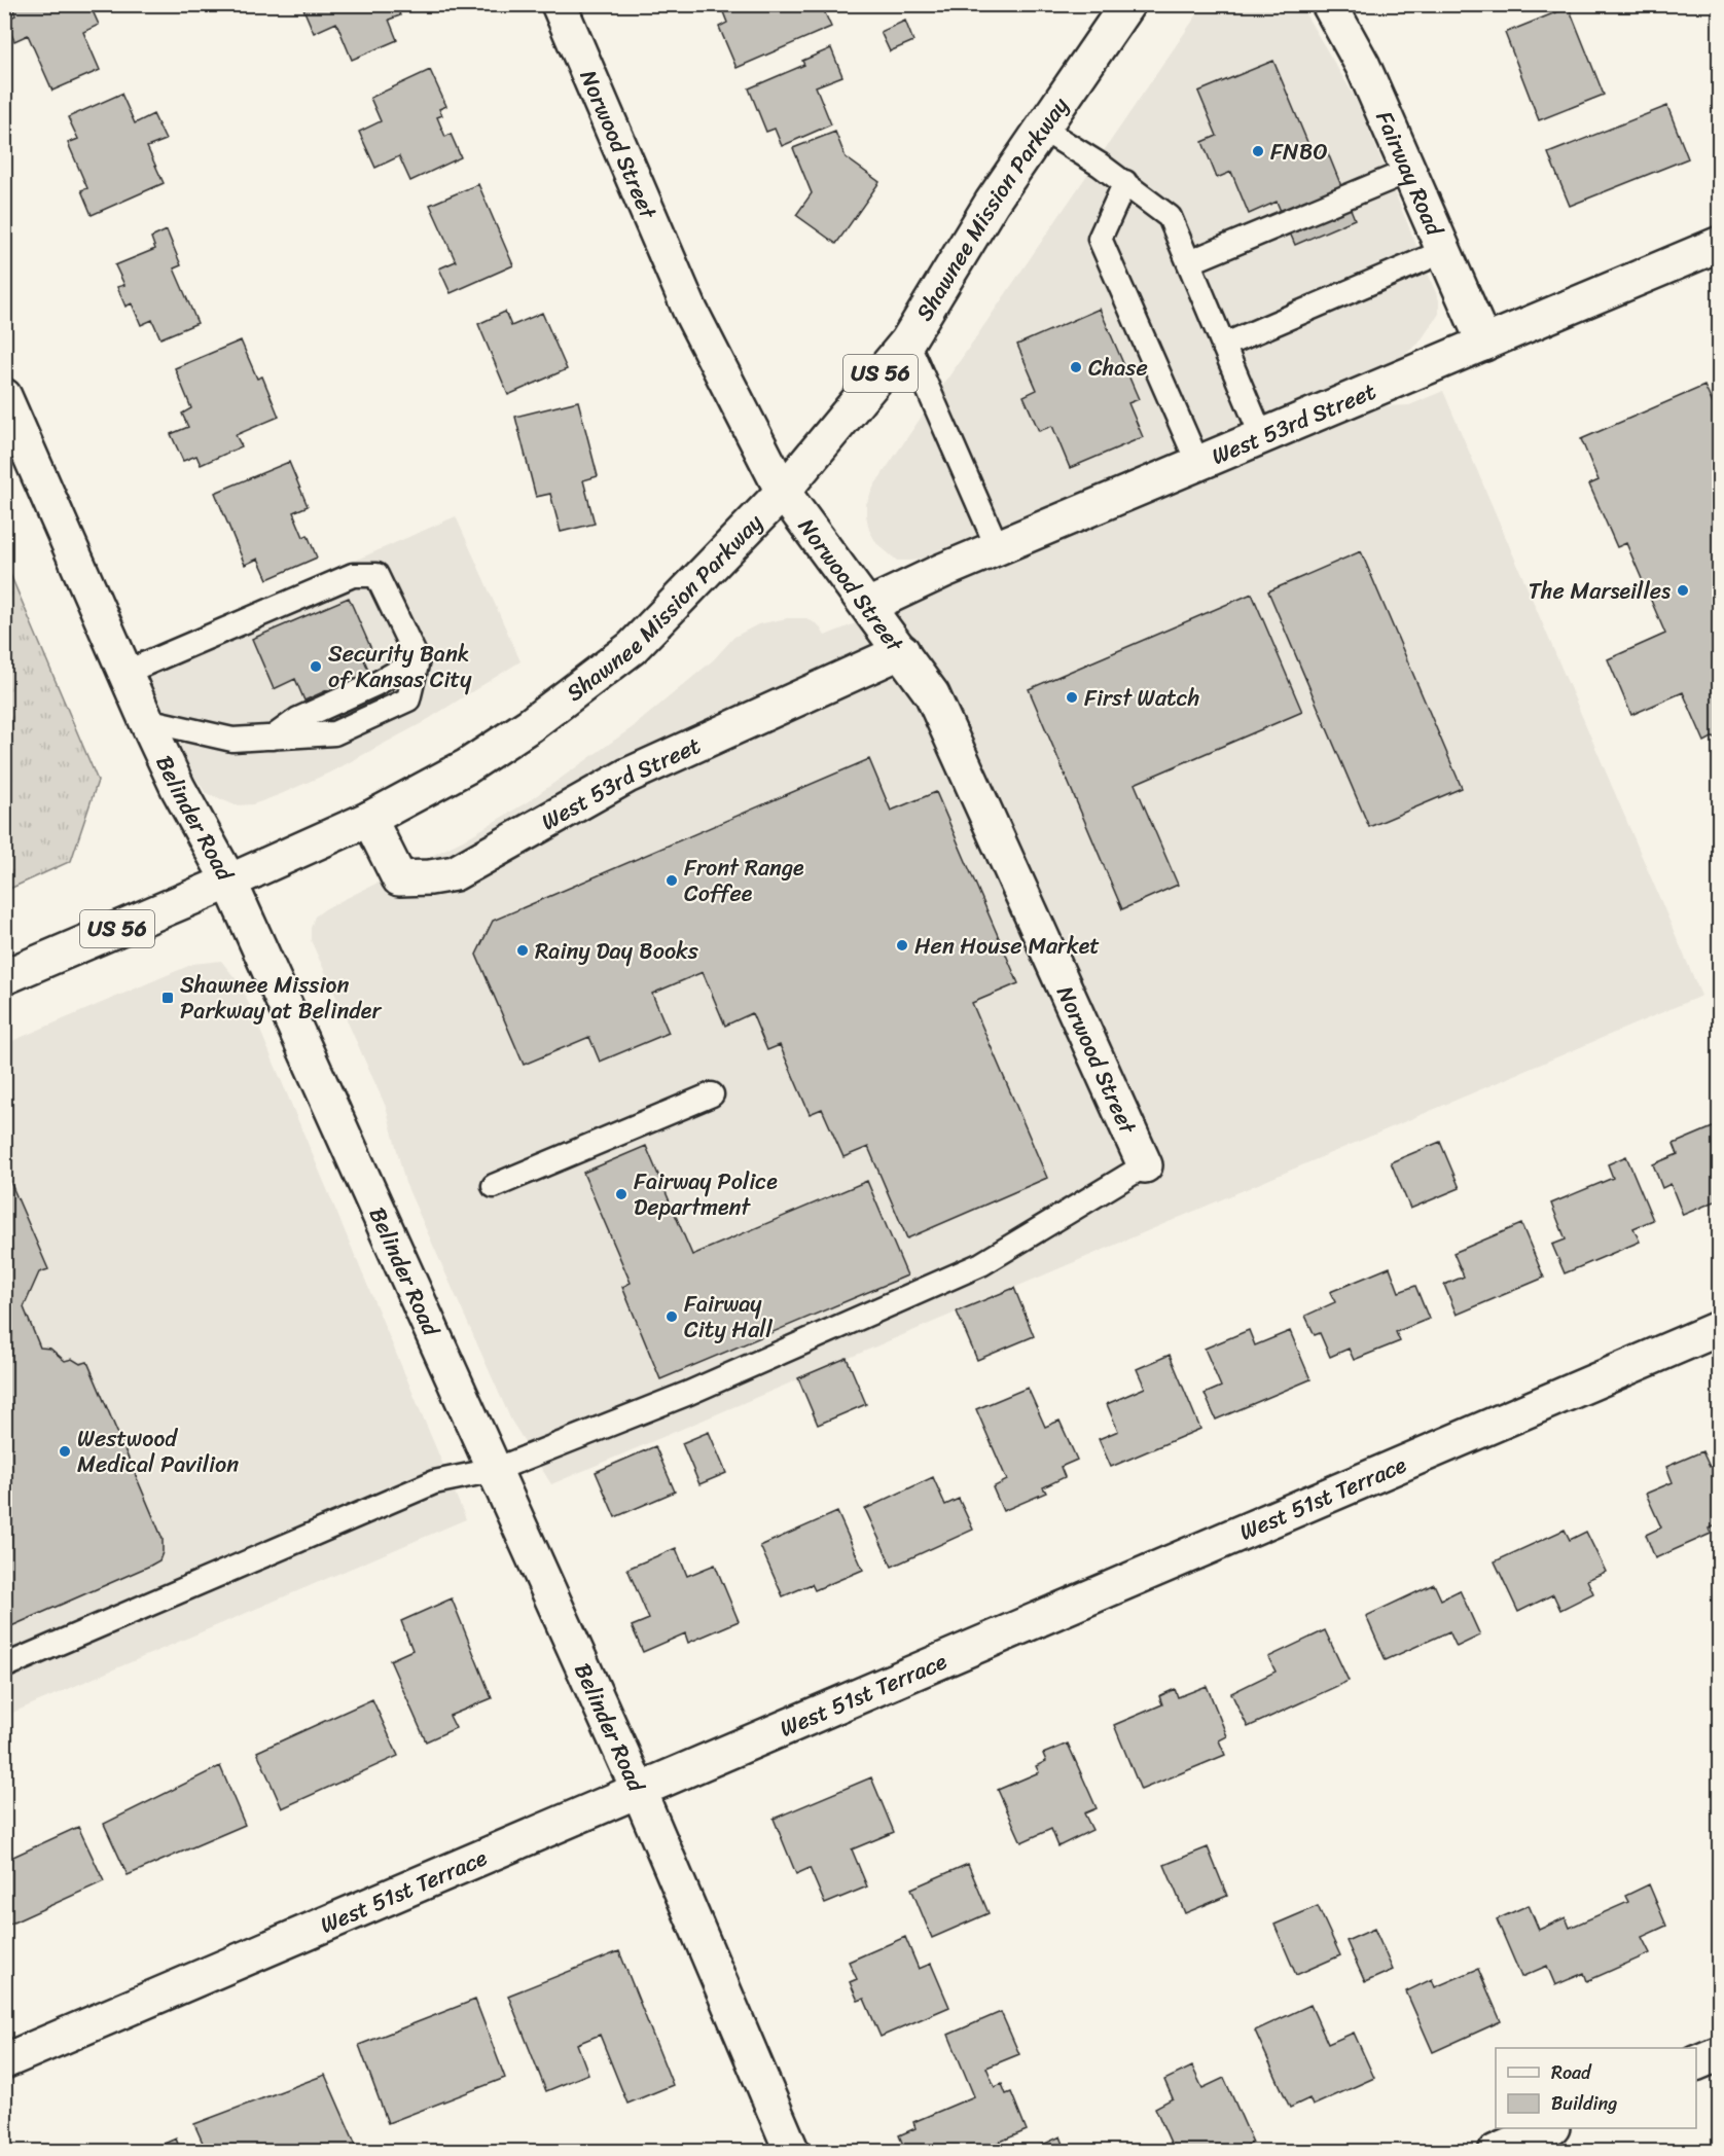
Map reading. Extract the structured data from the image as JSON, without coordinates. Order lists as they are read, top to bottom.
{
  "streets": {
    "main road": [
      "Norwood Street",
      "Fairway Road",
      "Shawnee Mission Parkway",
      "US 56",
      "West 53rd Street",
      "Belinder Road",
      "West 51st Terrace"
    ]
  },
  "crossings": [
    ["Norwood Street", "Shawnee Mission Parkway"],
    ["Norwood Street", "West 53rd Street"],
    ["Fairway Road", "West 53rd Street"],
    ["Shawnee Mission Parkway", "West 53rd Street"],
    ["Shawnee Mission Parkway", "Belinder Road"],
    ["Belinder Road", "West 51st Terrace"]
  ],
  "places": {
    "other": [
      "FNBO",
      "Chase",
      "The Marseilles",
      "Security Bank of Kansas City",
      "First Watch",
      "Front Range Coffee",
      "Hen House Market",
      "Rainy Day Books",
      "Fairway Police Department",
      "Fairway City Hall",
      "Westwood Medical Pavilion"
    ],
    "transit": ["Shawnee Mission Parkway at Belinder"]
  },
  "legend": ["Road", "Building"]
}
